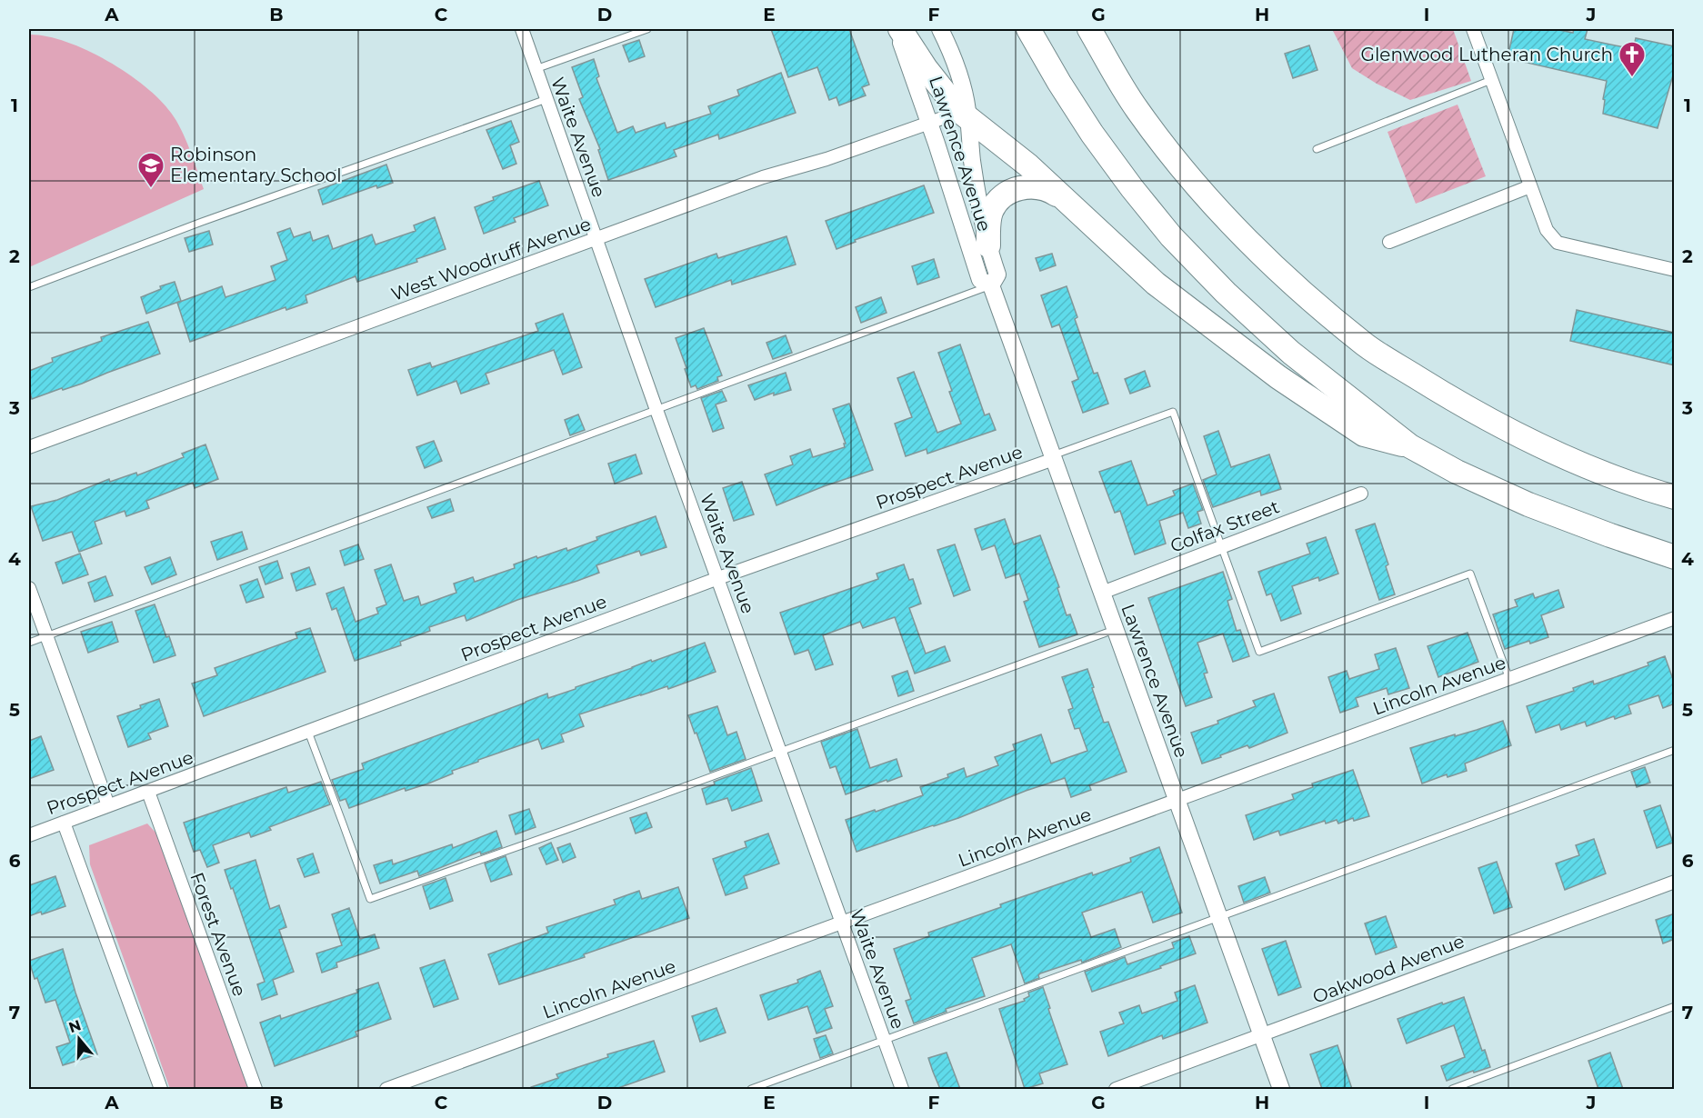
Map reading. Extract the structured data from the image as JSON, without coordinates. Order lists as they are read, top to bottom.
{
  "streets": {
    "street": [
      "Waite Avenue",
      "Lawrence Avenue",
      "West Woodruff Avenue",
      "Prospect Avenue",
      "Colfax Street",
      "Lincoln Avenue",
      "Forest Avenue",
      "Oakwood Avenue"
    ]
  },
  "crossings": [
    ["Waite Avenue", "West Woodruff Avenue"],
    ["Waite Avenue", "Prospect Avenue"],
    ["Waite Avenue", "Lincoln Avenue"],
    ["Lawrence Avenue", "West Woodruff Avenue"],
    ["Lawrence Avenue", "Prospect Avenue"],
    ["Lawrence Avenue", "Colfax Street"],
    ["Lawrence Avenue", "Lincoln Avenue"],
    ["Lawrence Avenue", "Oakwood Avenue"],
    ["Prospect Avenue", "Forest Avenue"]
  ],
  "places": {
    "church": ["Glenwood Lutheran Church"],
    "school or university": ["Robinson Elementary School"]
  },
  "north": "top",
  "grid": {
    "columns": [
      "A",
      "B",
      "C",
      "D",
      "E",
      "F",
      "G",
      "H",
      "I",
      "J"
    ],
    "rows": [
      "1",
      "2",
      "3",
      "4",
      "5",
      "6",
      "7"
    ]
  }
}
